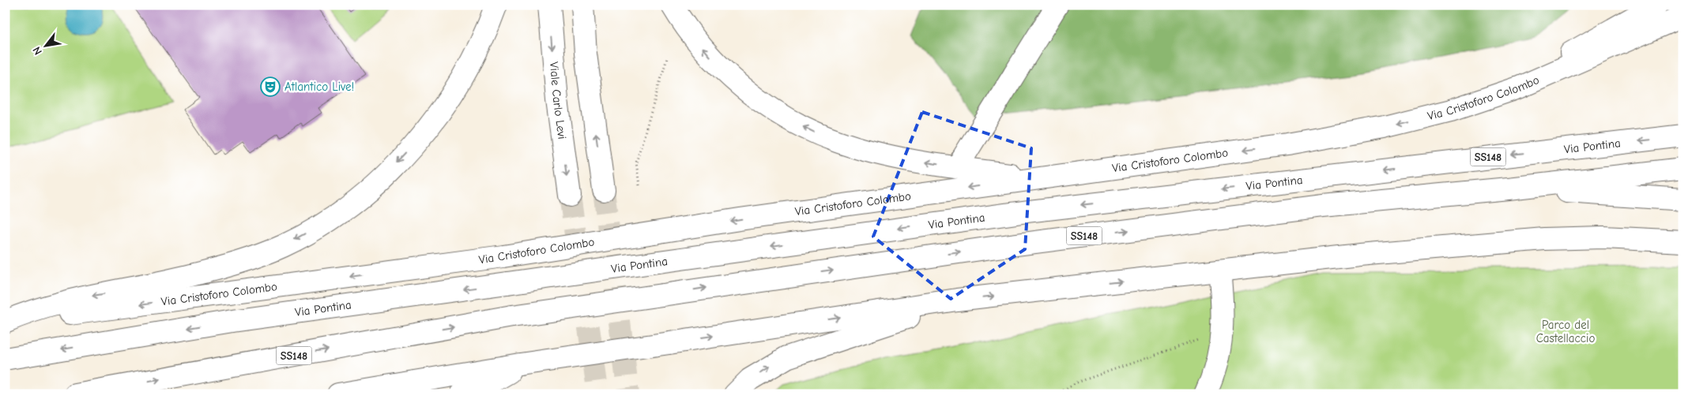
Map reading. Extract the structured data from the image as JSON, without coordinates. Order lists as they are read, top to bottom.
{
  "streets": {
    "main road": [
      "Via Cristoforo Colombo",
      "Viale Carlo Levi",
      "Via Pontina",
      "SS148"
    ]
  },
  "crossings": [
    ["Via Pontina", "SS148"]
  ],
  "parks": ["Parco del Castellaccio"],
  "places": {
    "theatre": ["Atlantico Live!"]
  },
  "north": "bottom left"
}
